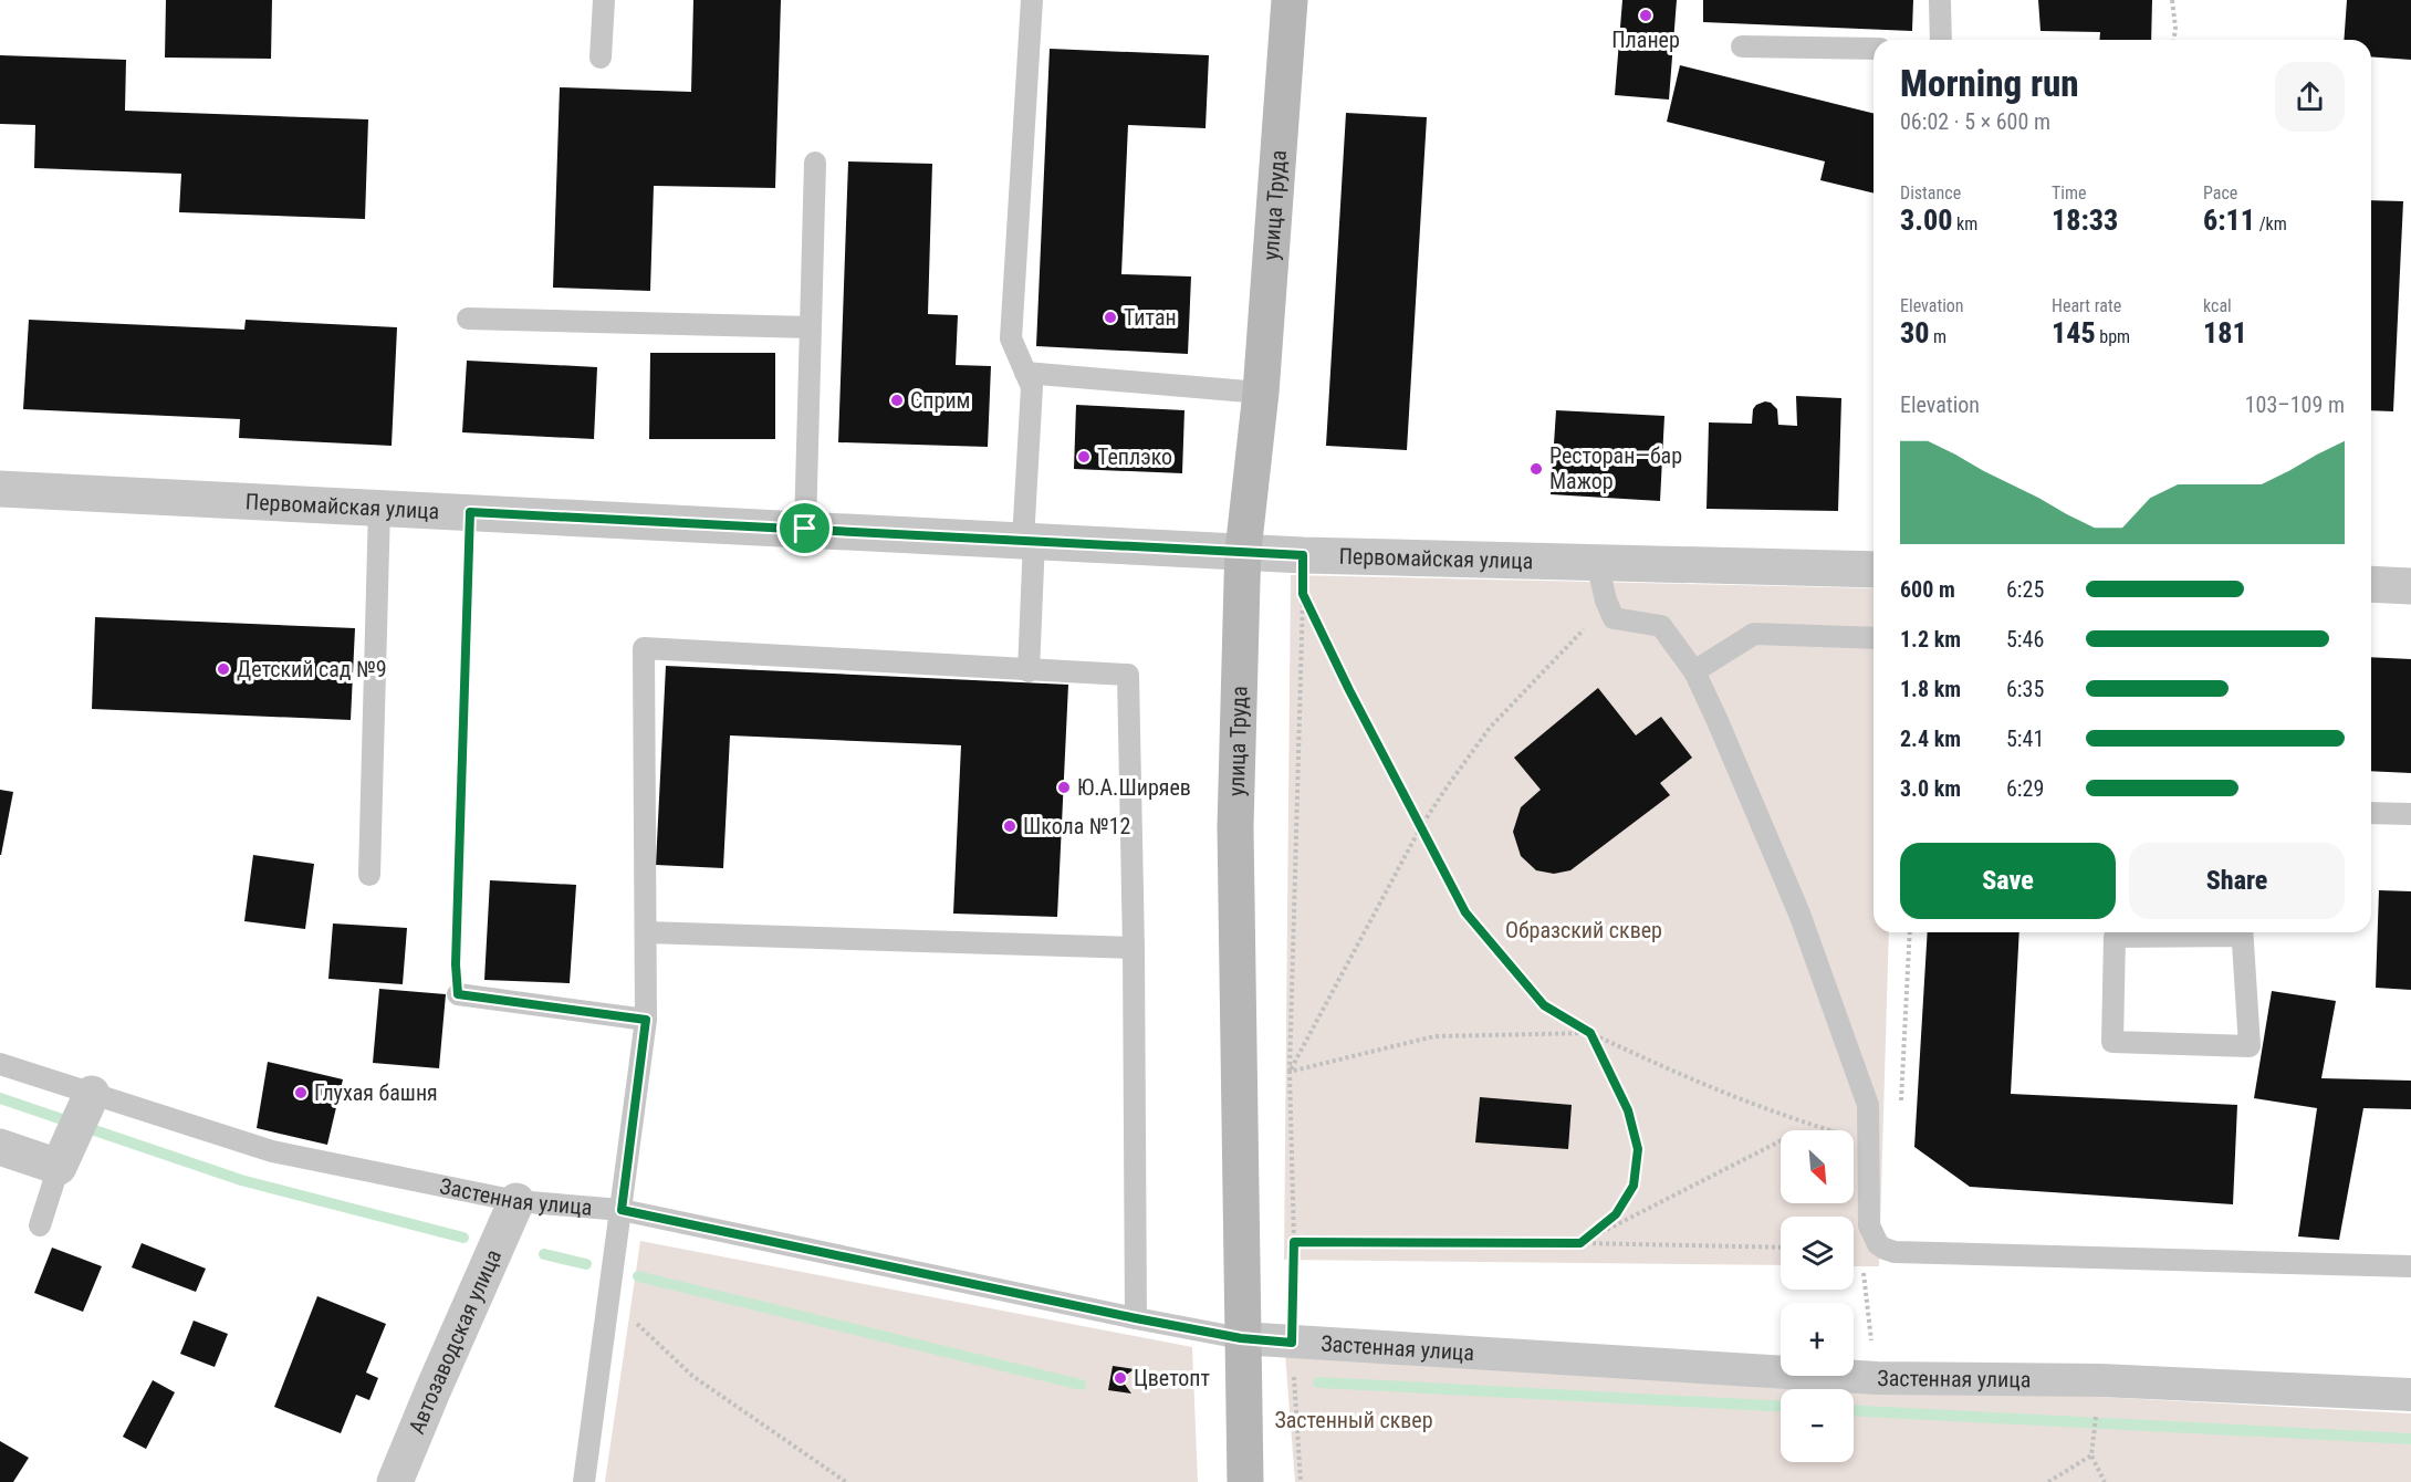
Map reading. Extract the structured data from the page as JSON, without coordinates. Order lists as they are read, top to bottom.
{
  "streets": {
    "main road": ["улица Труда"],
    "street": ["Первомайская улица", "Застенная улица", "Автозаводская улица"]
  },
  "crossings": [
    ["улица Труда", "Первомайская улица"],
    ["улица Труда", "Застенная улица"],
    ["Застенная улица", "Автозаводская улица"]
  ],
  "parks": ["Образский сквер", "Застенный сквер"],
  "places": [
    "Планер",
    "Титан",
    "Сприм",
    "Теплэко",
    "Ресторан—бар Мажор",
    "Детский сад №9",
    "Ю.А.Ширяев",
    "Школа №12",
    "Глухая башня",
    "Цветопт"
  ],
  "north": "bottom right",
  "page": {
    "heading": ["Morning run", "06:02 · 5 × 600 m"],
    "stats": [
      ["Distance", "3.00 km"],
      ["Time", "18:33"],
      ["Pace", "6:11 /km"],
      ["Elevation", "30 m"],
      ["Heart rate", "145 bpm"],
      ["kcal", "181"]
    ],
    "chart": ["Elevation", "103–109 m"],
    "list": [
      {
        "name": "600 m",
        "note": "6:25"
      },
      {
        "name": "1.2 km",
        "note": "5:46"
      },
      {
        "name": "1.8 km",
        "note": "6:35"
      },
      {
        "name": "2.4 km",
        "note": "5:41"
      },
      {
        "name": "3.0 km",
        "note": "6:29"
      }
    ],
    "buttons": ["Save", "Share"],
    "map_buttons": ["+", "−"]
  }
}
